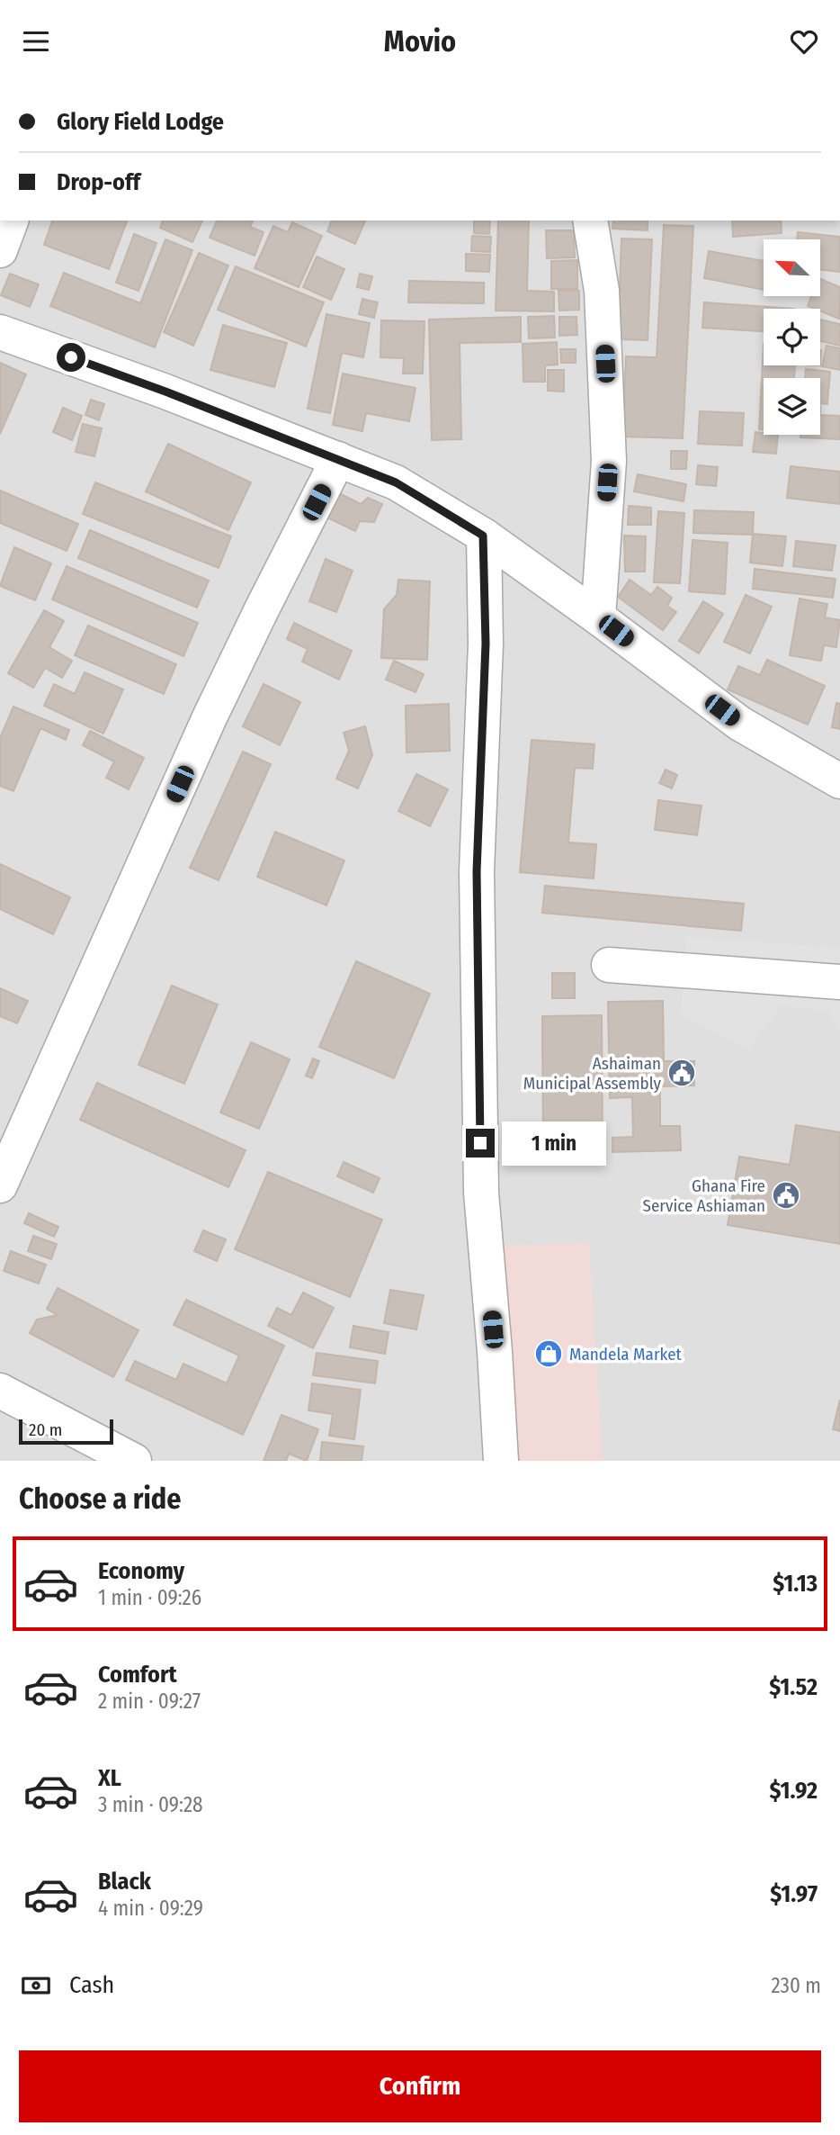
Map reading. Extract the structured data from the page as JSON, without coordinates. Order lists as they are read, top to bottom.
{
  "places": {
    "public building": ["Ashaiman Municipal Assembly", "Ghana Fire Service Ashiaman"],
    "shop": ["Mandela Market"]
  },
  "scale_bar": "20 m",
  "north": "top left",
  "page": {
    "header": "Movio",
    "banner": ["Glory Field Lodge", "Drop-off"],
    "bubble": "1 min",
    "scale": "20 m",
    "heading": "Choose a ride",
    "list": [
      {
        "name": "Economy",
        "note": "1 min · 09:26",
        "value": "$1.13"
      },
      {
        "name": "Comfort",
        "note": "2 min · 09:27",
        "value": "$1.52"
      },
      {
        "name": "XL",
        "note": "3 min · 09:28",
        "value": "$1.92"
      },
      {
        "name": "Black",
        "note": "4 min · 09:29",
        "value": "$1.97"
      }
    ],
    "pay": ["Cash", "230 m"],
    "buttons": "Confirm"
  }
}
